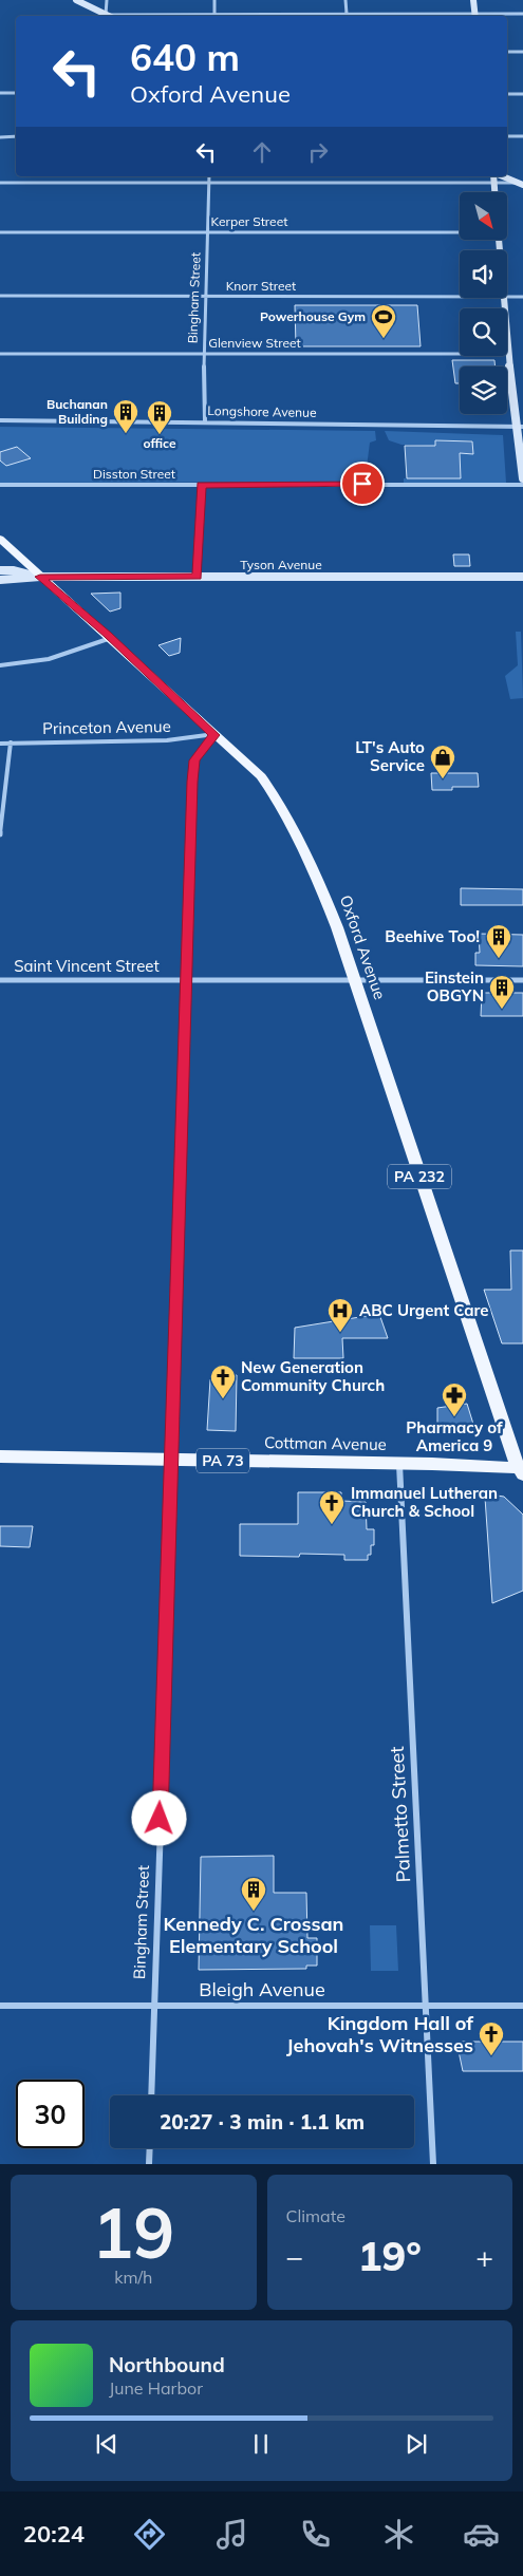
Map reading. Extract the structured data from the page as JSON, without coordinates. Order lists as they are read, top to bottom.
{
  "streets": {
    "main road": [
      "Tyson Avenue",
      "Oxford Avenue",
      "PA 232",
      "Cottman Avenue",
      "PA 73"
    ],
    "street": [
      "Kerper Street",
      "Knorr Street",
      "Bingham Street",
      "Glenview Street",
      "Longshore Avenue",
      "Disston Street",
      "Princeton Avenue",
      "Saint Vincent Street",
      "Palmetto Street",
      "Bleigh Avenue"
    ]
  },
  "crossings": [
    ["Kerper Street", "Bingham Street"],
    ["Knorr Street", "Bingham Street"],
    ["Bingham Street", "Glenview Street"],
    ["Bingham Street", "Longshore Avenue"],
    ["Bingham Street", "Princeton Avenue"],
    ["Bingham Street", "Oxford Avenue"],
    ["Bingham Street", "Saint Vincent Street"],
    ["Bingham Street", "Cottman Avenue"],
    ["Bingham Street", "Bleigh Avenue"],
    ["Tyson Avenue", "Oxford Avenue"],
    ["Princeton Avenue", "Oxford Avenue"],
    ["Oxford Avenue", "Saint Vincent Street"],
    ["Oxford Avenue", "Cottman Avenue"],
    ["Cottman Avenue", "Palmetto Street"],
    ["Palmetto Street", "Bleigh Avenue"]
  ],
  "places": {
    "sports": ["Powerhouse Gym"],
    "building": [
      "Buchanan Building",
      "office",
      "Beehive Too!",
      "Einstein OBGYN",
      "Kennedy C. Crossan Elementary School"
    ],
    "shop": ["LT's Auto Service"],
    "hospital": ["ABC Urgent Care"],
    "church": ["New Generation Community Church", "Immanuel Lutheran Church & School", "Kingdom Hall of Jehovah's Witnesses"],
    "pharmacy": ["Pharmacy of America 9"]
  },
  "north": "bottom right",
  "page": {
    "turn": ["640 m", "Oxford Avenue"],
    "limit": "30",
    "trip": "20:27 · 3 min · 1.1 km",
    "tile": [
      ["19", "km/h"],
      "Climate"
    ],
    "heat": ["−", "19°", "+"],
    "song": ["Northbound", "June Harbor"],
    "tabs": "20:24"
  }
}
